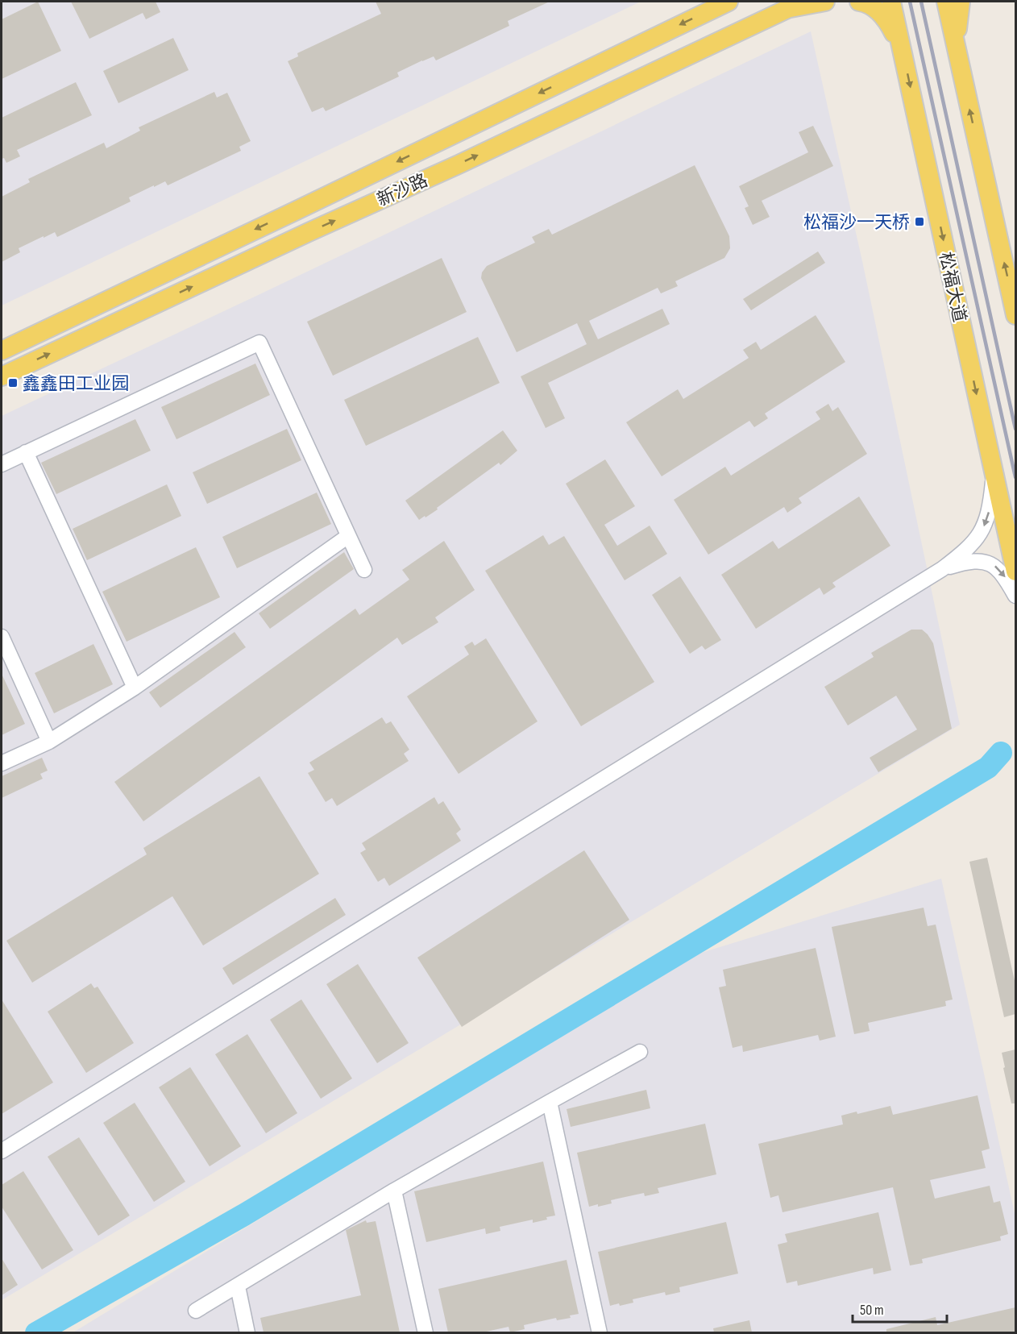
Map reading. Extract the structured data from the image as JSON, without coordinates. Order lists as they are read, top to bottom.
{
  "streets": {
    "main road": ["新沙路", "松福大道"]
  },
  "places": {
    "transit": ["松福沙一天桥", "鑫鑫田工业园"]
  },
  "scale_bar": "50 m"
}
